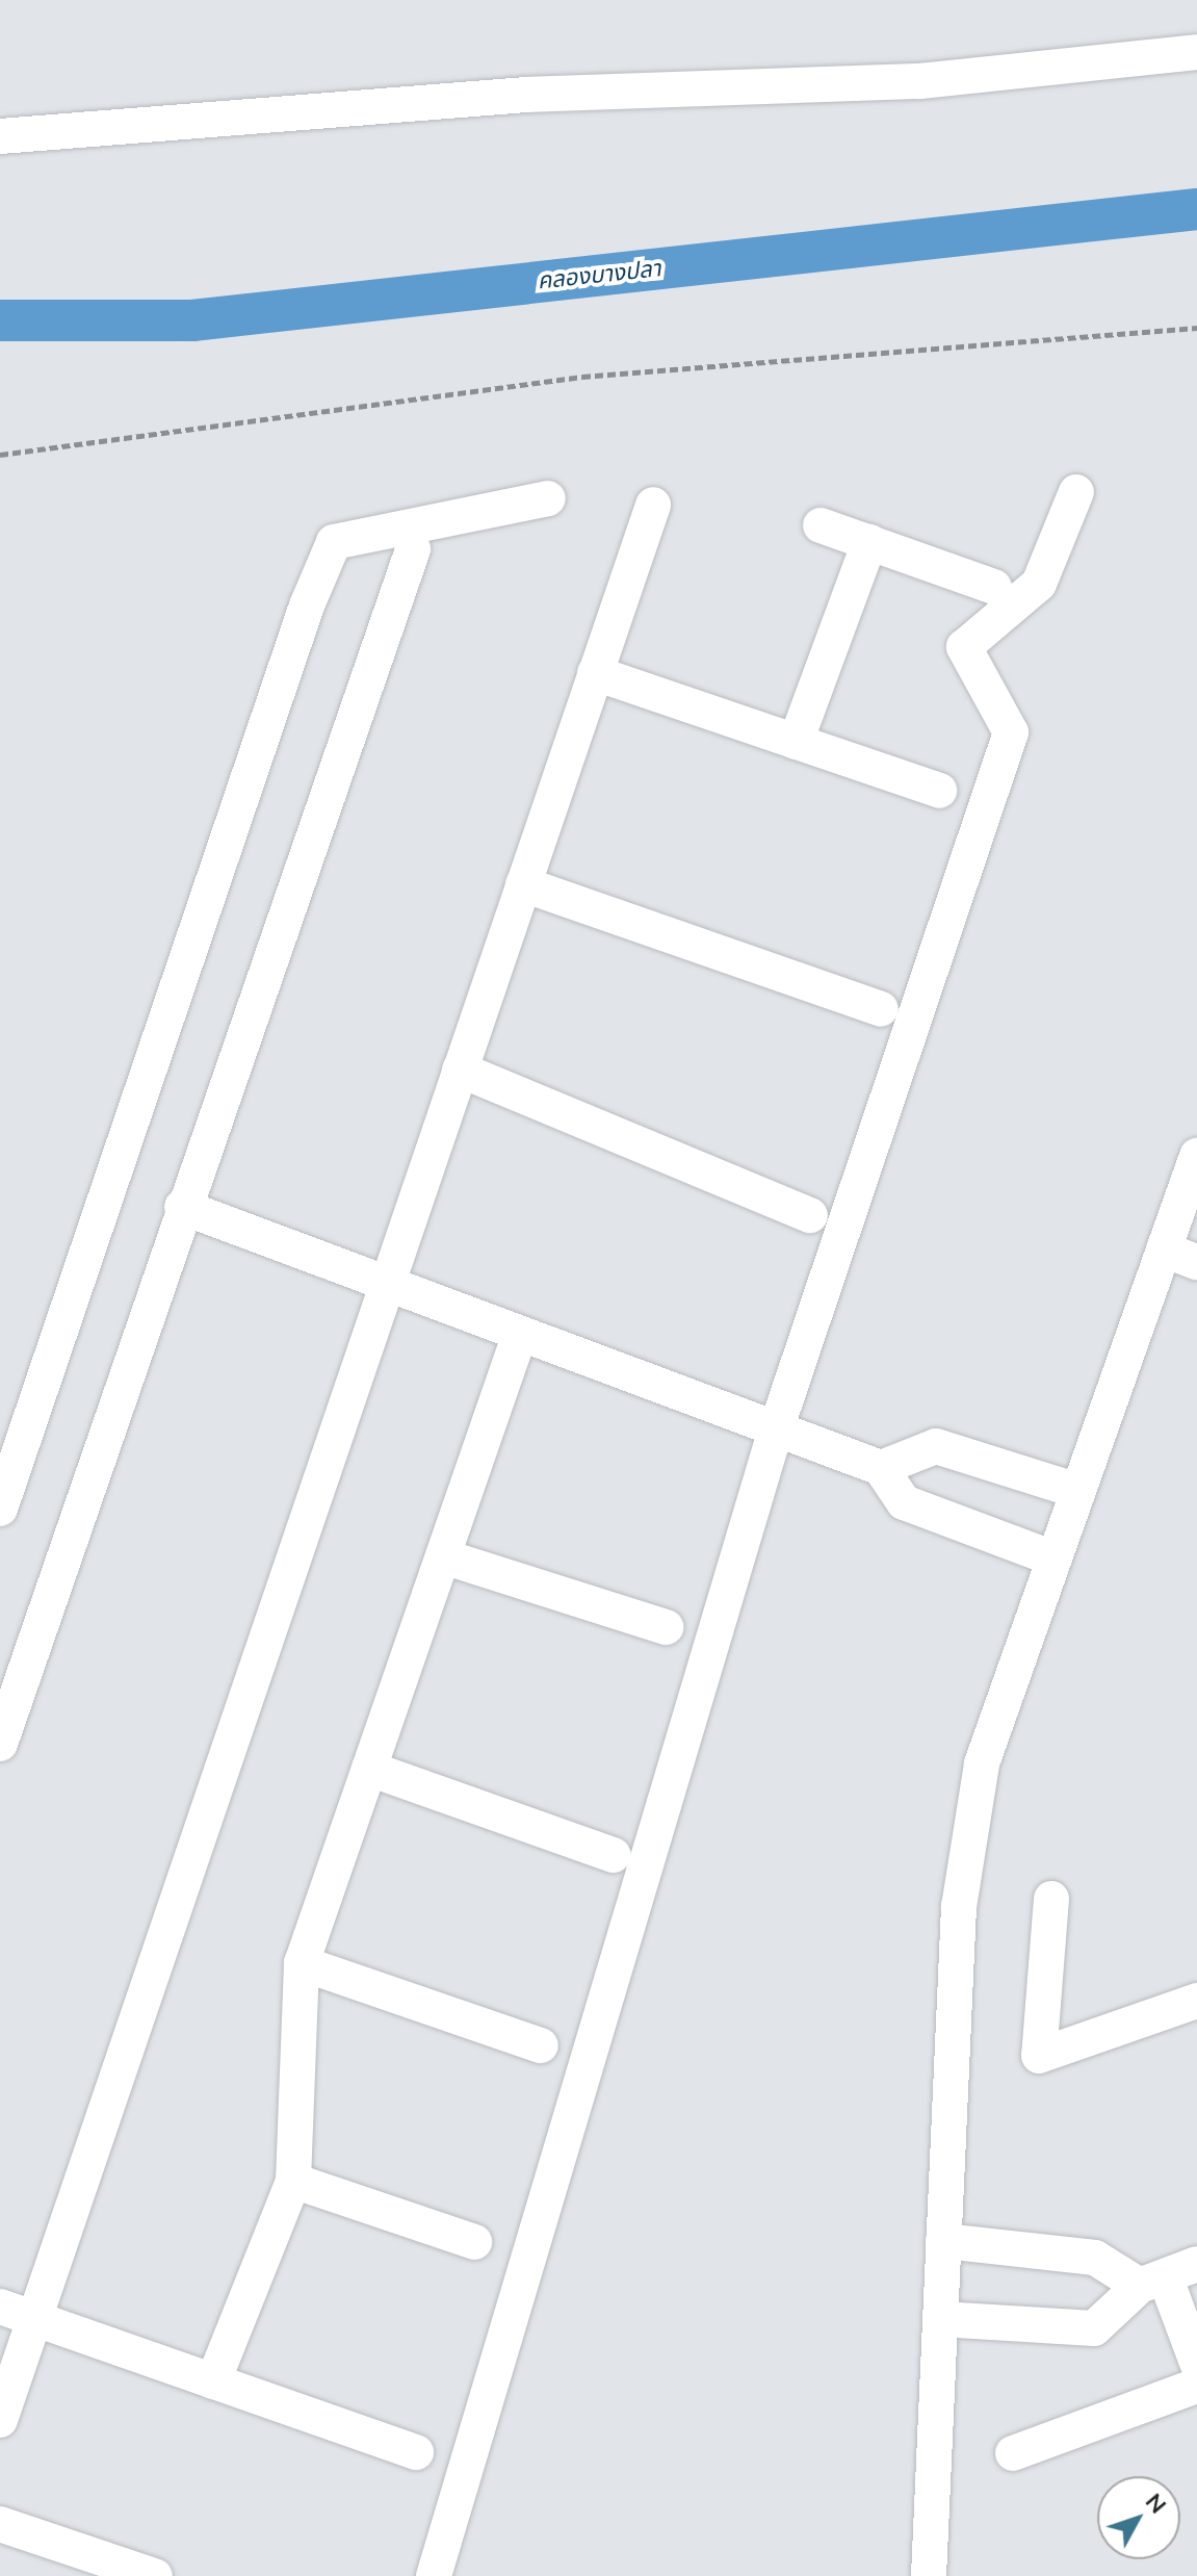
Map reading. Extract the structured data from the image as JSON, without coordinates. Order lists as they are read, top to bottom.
{
  "water": ["คลองบางปลา"],
  "north": "top right"
}
